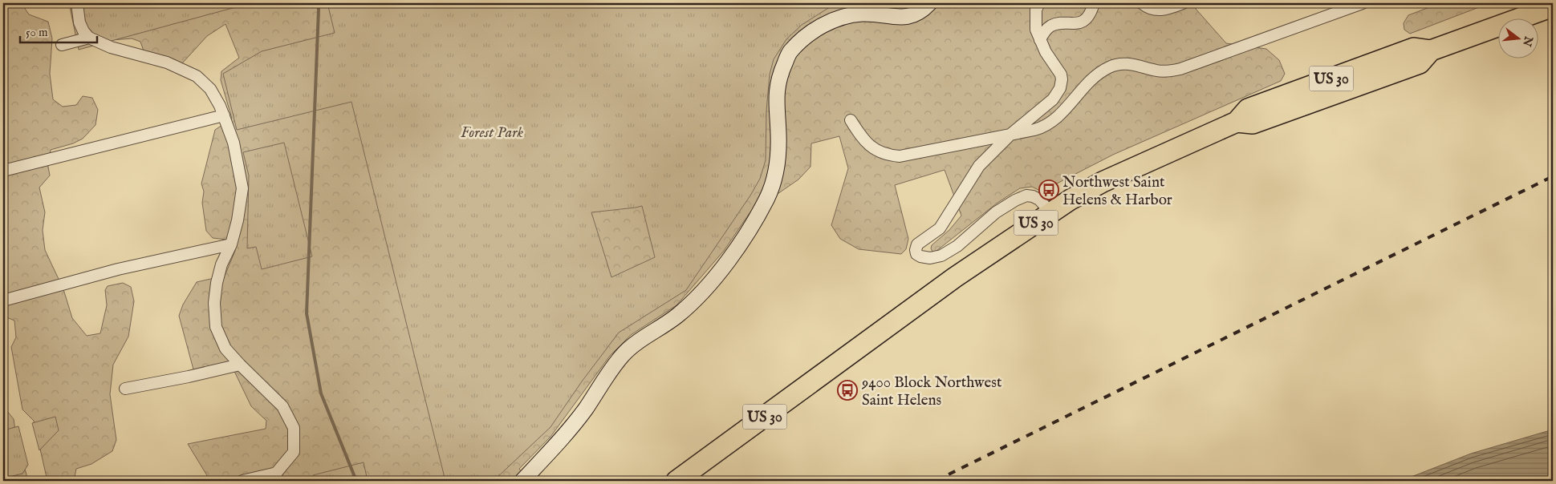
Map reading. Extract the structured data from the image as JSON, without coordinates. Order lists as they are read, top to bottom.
{
  "streets": {
    "highway": ["US 30"]
  },
  "parks": ["Forest Park"],
  "places": {
    "bus stop": ["Northwest Saint Helens & Harbor", "9400 Block Northwest Saint Helens"]
  },
  "scale_bar": "50 m",
  "north": "right"
}
